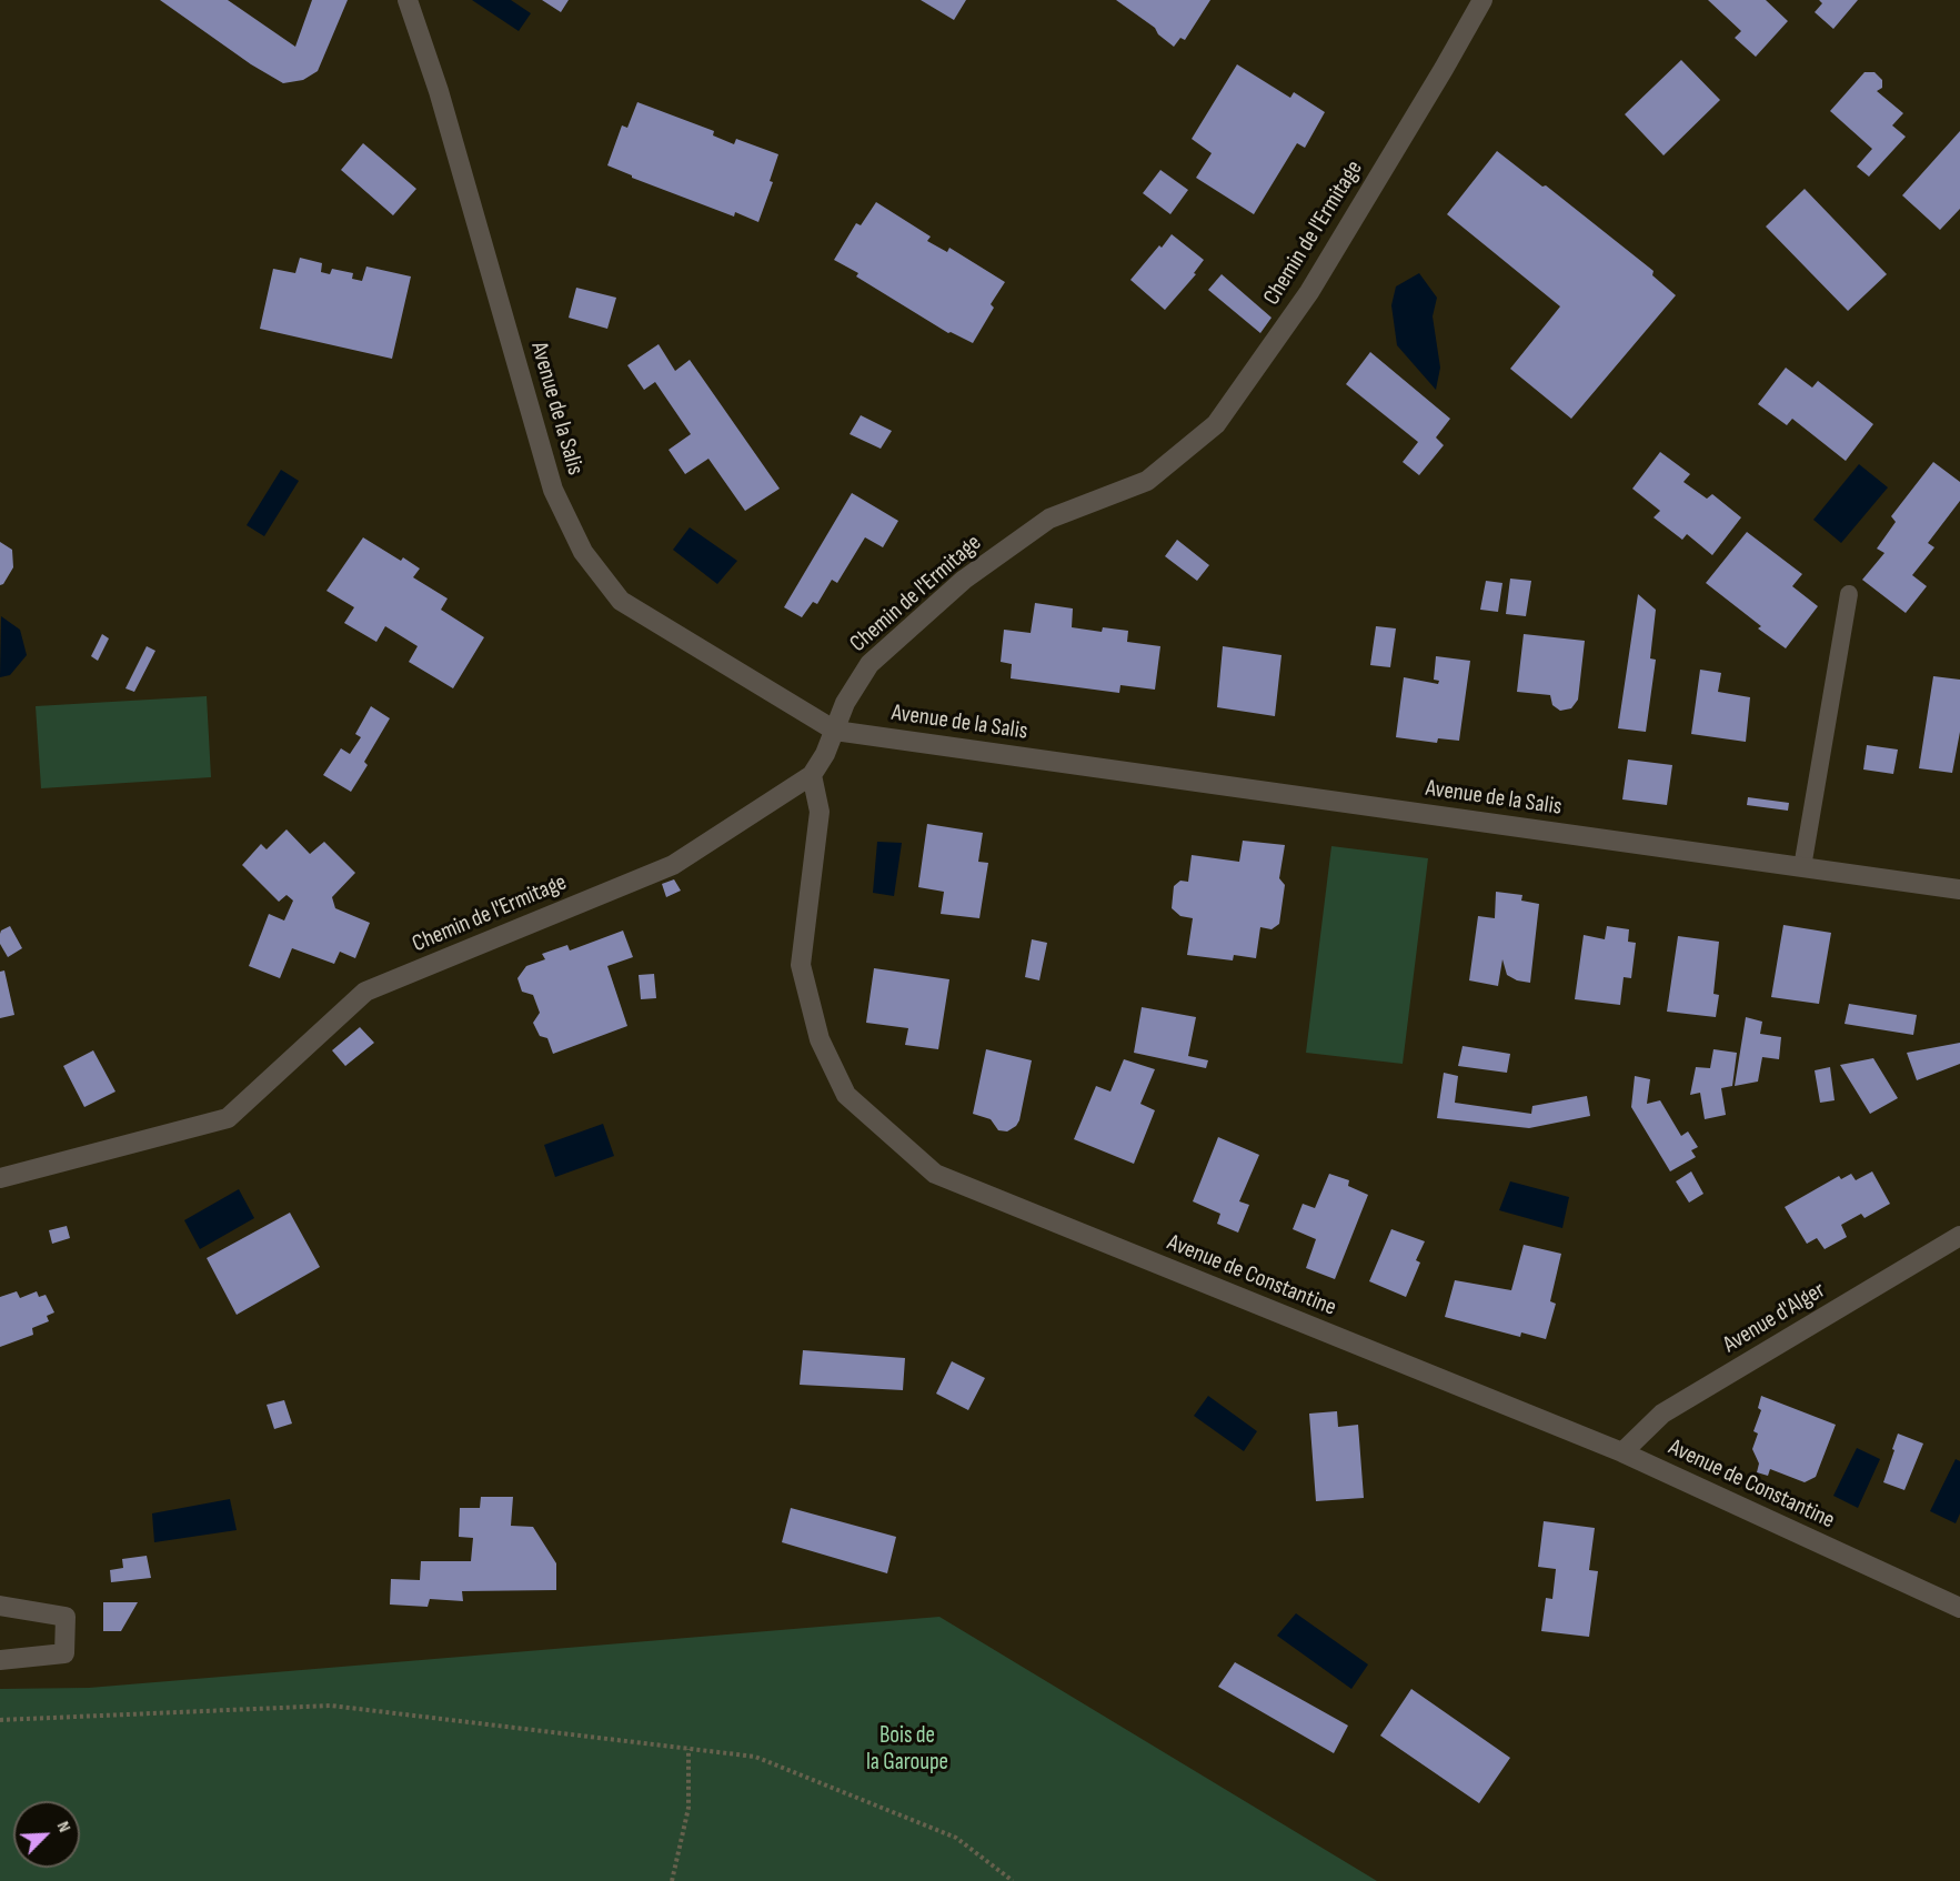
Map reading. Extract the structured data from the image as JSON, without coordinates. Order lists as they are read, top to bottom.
{
  "streets": {
    "street": [
      "Chemin de l'Ermitage",
      "Avenue de la Salis",
      "Avenue de Constantine",
      "Avenue d'Alger"
    ]
  },
  "crossings": [
    ["Chemin de l'Ermitage", "Avenue de la Salis"],
    ["Chemin de l'Ermitage", "Avenue de Constantine"],
    ["Avenue de Constantine", "Avenue d'Alger"]
  ],
  "parks": ["Bois de la Garoupe"],
  "north": "top right"
}
